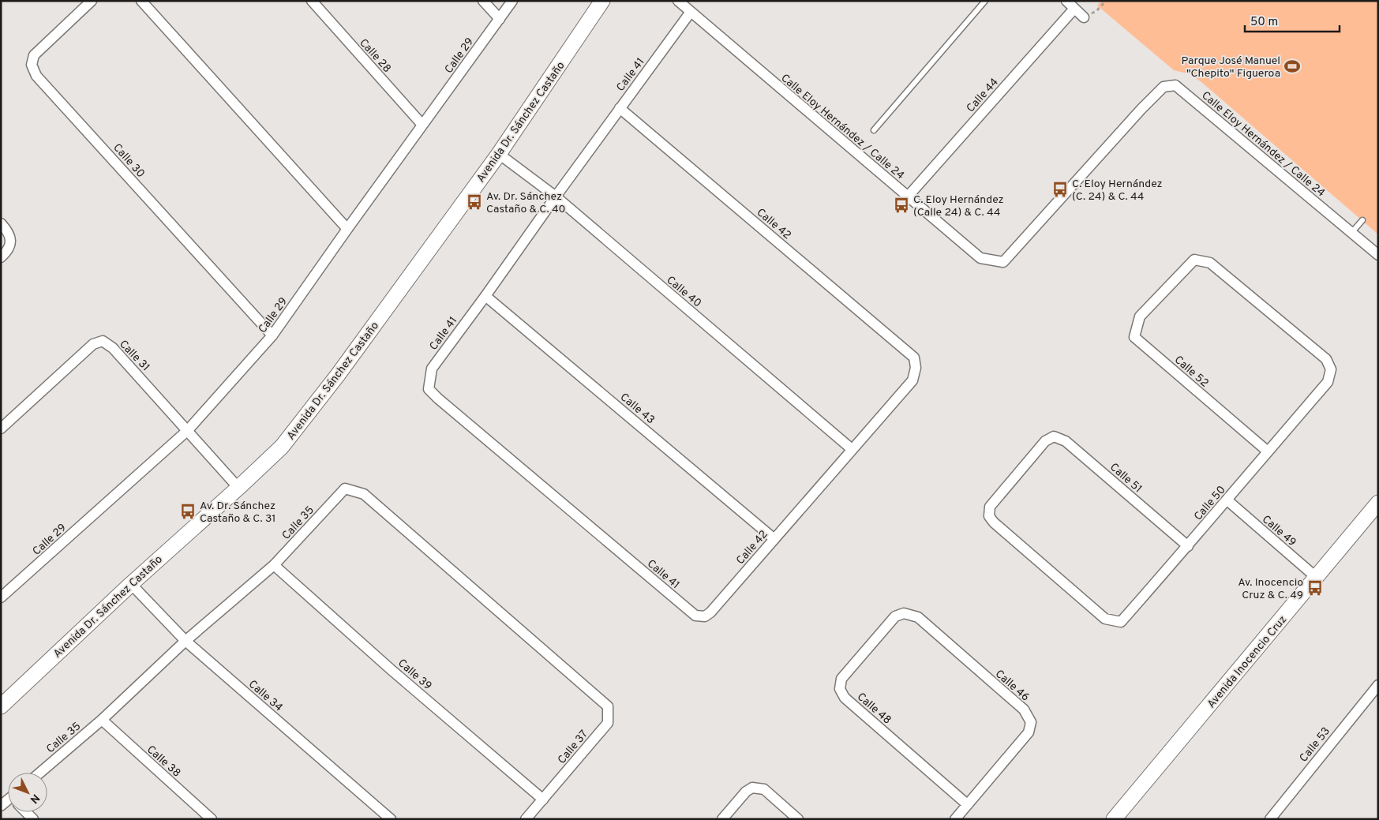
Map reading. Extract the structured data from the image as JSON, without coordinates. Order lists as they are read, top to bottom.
{
  "streets": {
    "street": [
      "Calle 28",
      "Calle 29",
      "Calle 41",
      "Calle 44",
      "Avenida Dr. Sánchez Castaño",
      "Calle Eloy Hernández / Calle 24",
      "Calle 30",
      "Calle 42",
      "Calle 40",
      "Calle 31",
      "Calle 52",
      "Calle 43",
      "Calle 51",
      "Calle 50",
      "Calle 35",
      "Calle 49",
      "Avenida Inocencio Cruz",
      "Calle 39",
      "Calle 46",
      "Calle 34",
      "Calle 48",
      "Calle 53",
      "Calle 37",
      "Calle 38"
    ]
  },
  "crossings": [
    ["Calle 28", "Calle 29"],
    ["Calle 29", "Calle 30"],
    ["Calle 29", "Calle 31"],
    ["Calle 41", "Calle Eloy Hernández / Calle 24"],
    ["Calle 41", "Calle 42"],
    ["Calle 41", "Calle 40"],
    ["Calle 41", "Calle 43"],
    ["Calle 44", "Calle Eloy Hernández / Calle 24"],
    ["Avenida Dr. Sánchez Castaño", "Calle 40"],
    ["Avenida Dr. Sánchez Castaño", "Calle 31"],
    ["Avenida Dr. Sánchez Castaño", "Calle 34"],
    ["Calle 42", "Calle 40"],
    ["Calle 42", "Calle 43"],
    ["Calle 52", "Calle 50"],
    ["Calle 51", "Calle 50"],
    ["Calle 50", "Calle 49"],
    ["Calle 35", "Calle 39"],
    ["Calle 35", "Calle 34"],
    ["Calle 35", "Calle 37"],
    ["Calle 35", "Calle 38"],
    ["Calle 49", "Avenida Inocencio Cruz"],
    ["Calle 39", "Calle 37"],
    ["Calle 46", "Calle 48"]
  ],
  "places": {
    "sports": ["Parque José Manuel \"Chepito\" Figueroa"],
    "bus stop": [
      "C. Eloy Hernández (C. 24) & C. 44",
      "Av. Dr. Sánchez Castaño & C. 40",
      "C. Eloy Hernández (Calle 24) & C. 44",
      "Av. Dr. Sánchez Castaño & C. 31",
      "Av. Inocencio Cruz & C. 49"
    ]
  },
  "scale_bar": "50 m",
  "north": "bottom right"
}
